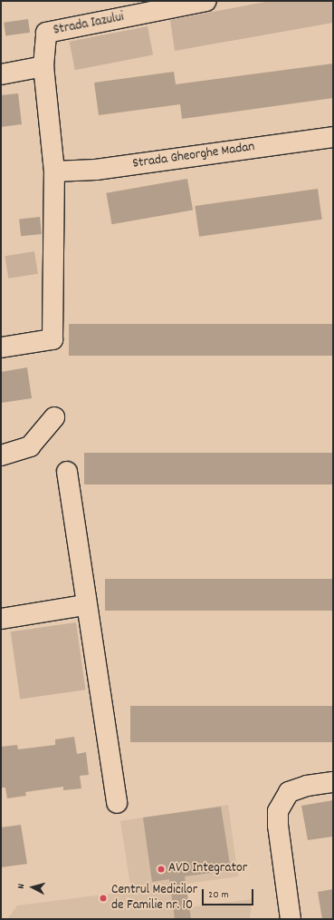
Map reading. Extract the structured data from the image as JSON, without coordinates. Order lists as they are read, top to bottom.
{
  "streets": {
    "street": ["Strada Iazului", "Strada Gheorghe Madan"]
  },
  "places": ["AVD Integrator", "Centrul Medicilor de Familie nr. 10"],
  "scale_bar": "20 m",
  "north": "left"
}
